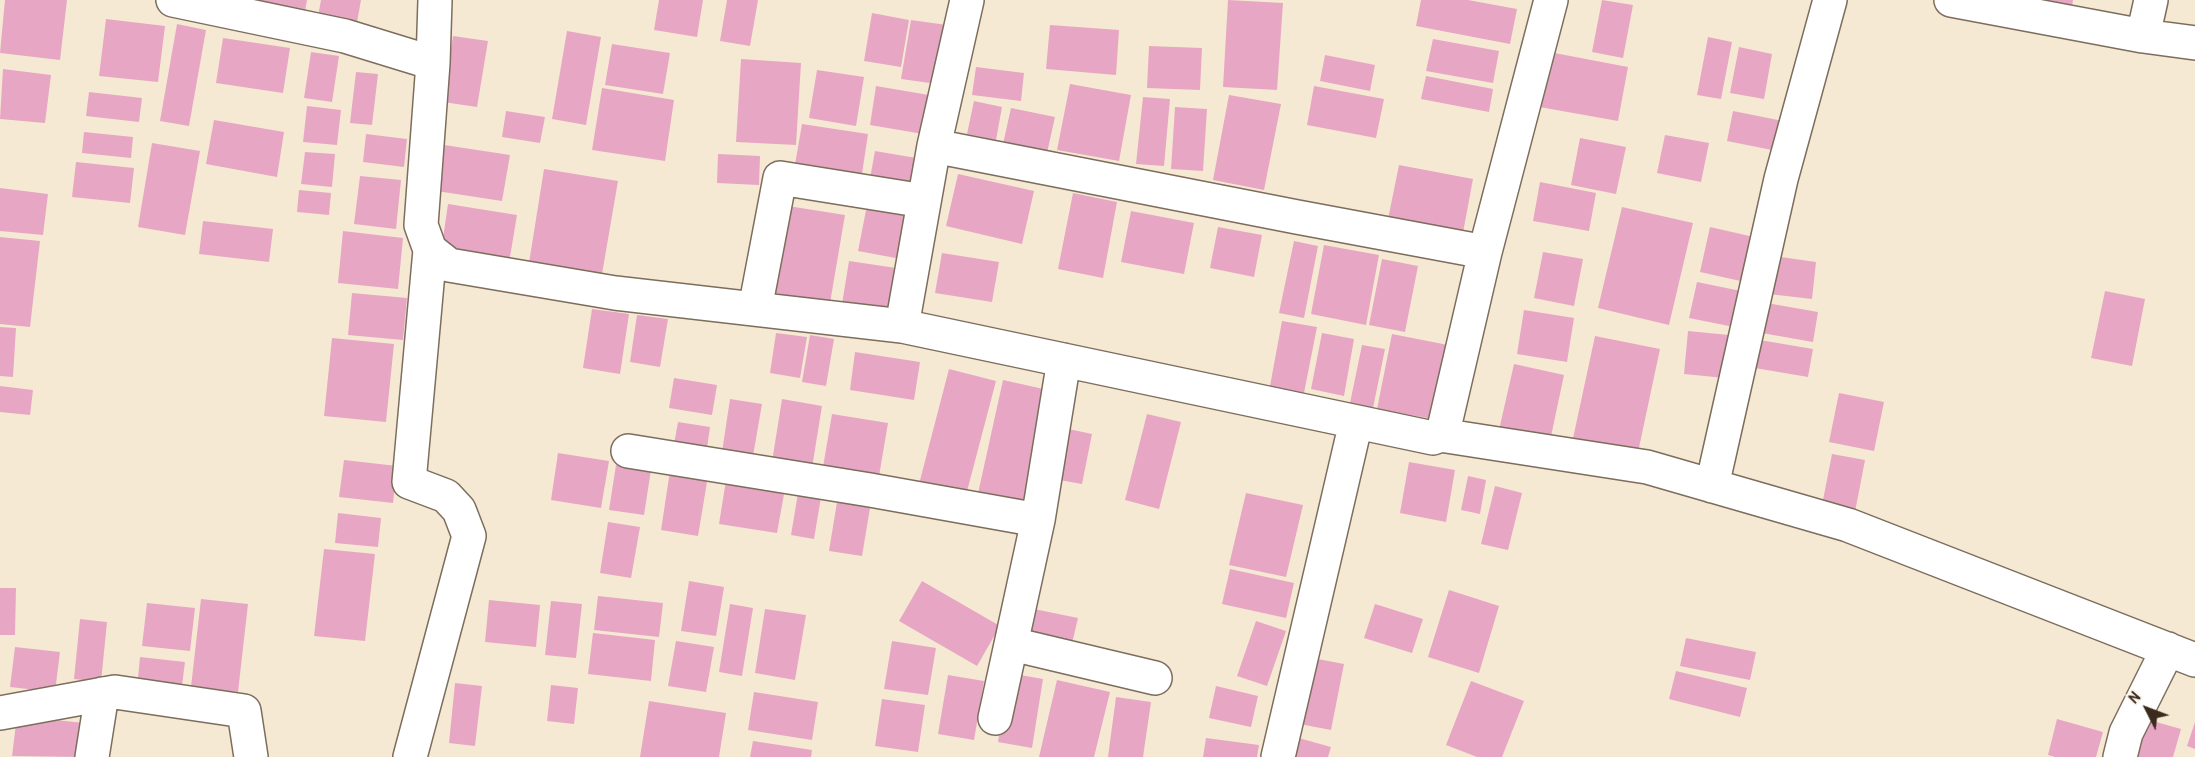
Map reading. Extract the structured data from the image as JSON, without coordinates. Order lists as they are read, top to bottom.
{
  "north": "top left"
}
